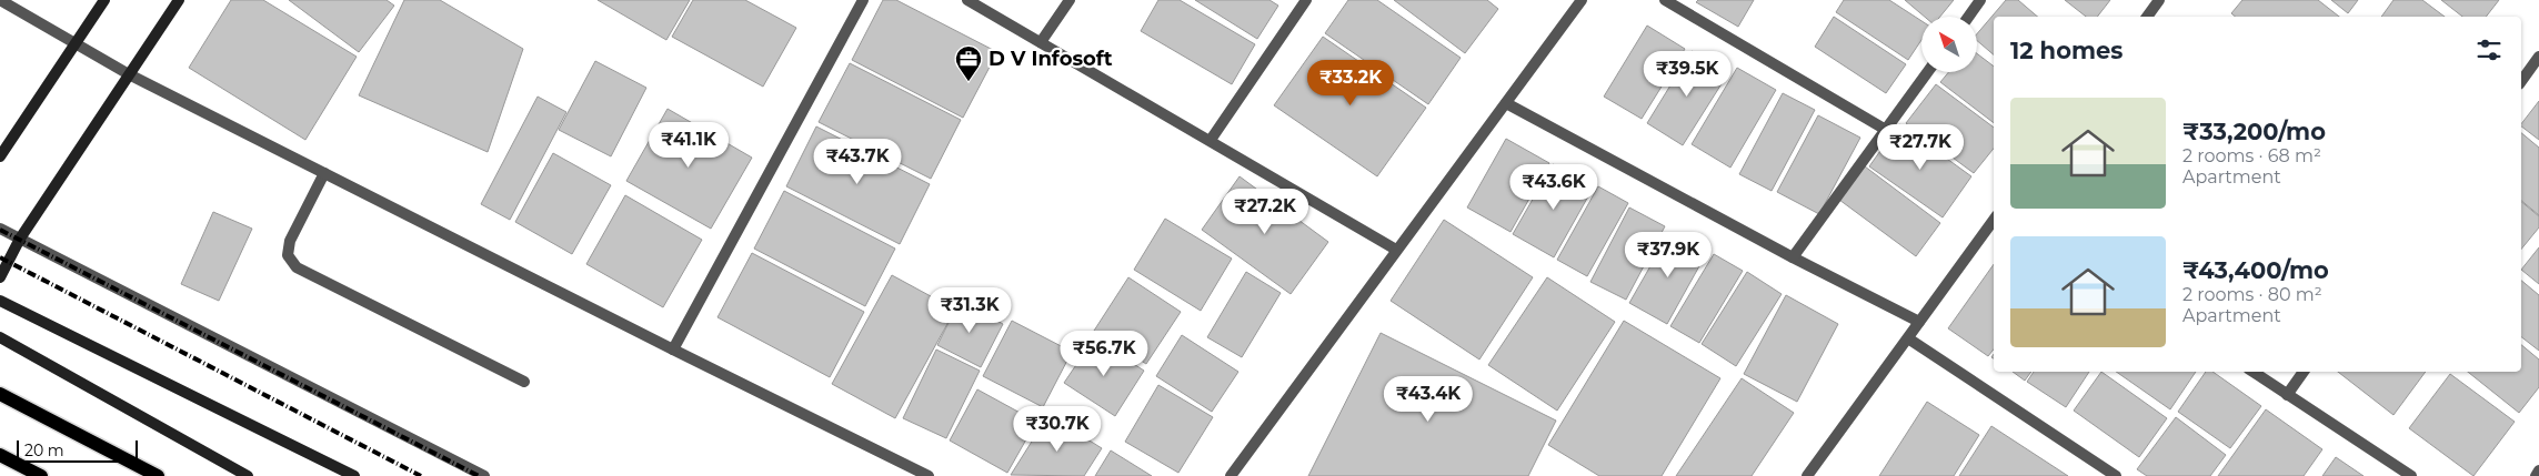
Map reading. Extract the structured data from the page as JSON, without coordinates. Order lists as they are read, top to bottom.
{
  "places": {
    "office": ["D V Infosoft"]
  },
  "scale_bar": "20 m",
  "north": "top left",
  "page": {
    "heading": "12 homes",
    "price": [
      "₹39.5K",
      "₹33.2K",
      "₹41.1K",
      "₹27.7K",
      "₹43.7K",
      "₹43.6K",
      "₹27.2K",
      "₹37.9K",
      "₹31.3K",
      "₹56.7K",
      "₹43.4K",
      "₹30.7K"
    ],
    "list": [
      {
        "name": "₹33,200/mo",
        "note": "2 rooms · 68 m² · Apartment"
      },
      {
        "name": "₹43,400/mo",
        "note": "2 rooms · 80 m² · Apartment"
      }
    ],
    "scale": "20 m"
  }
}
